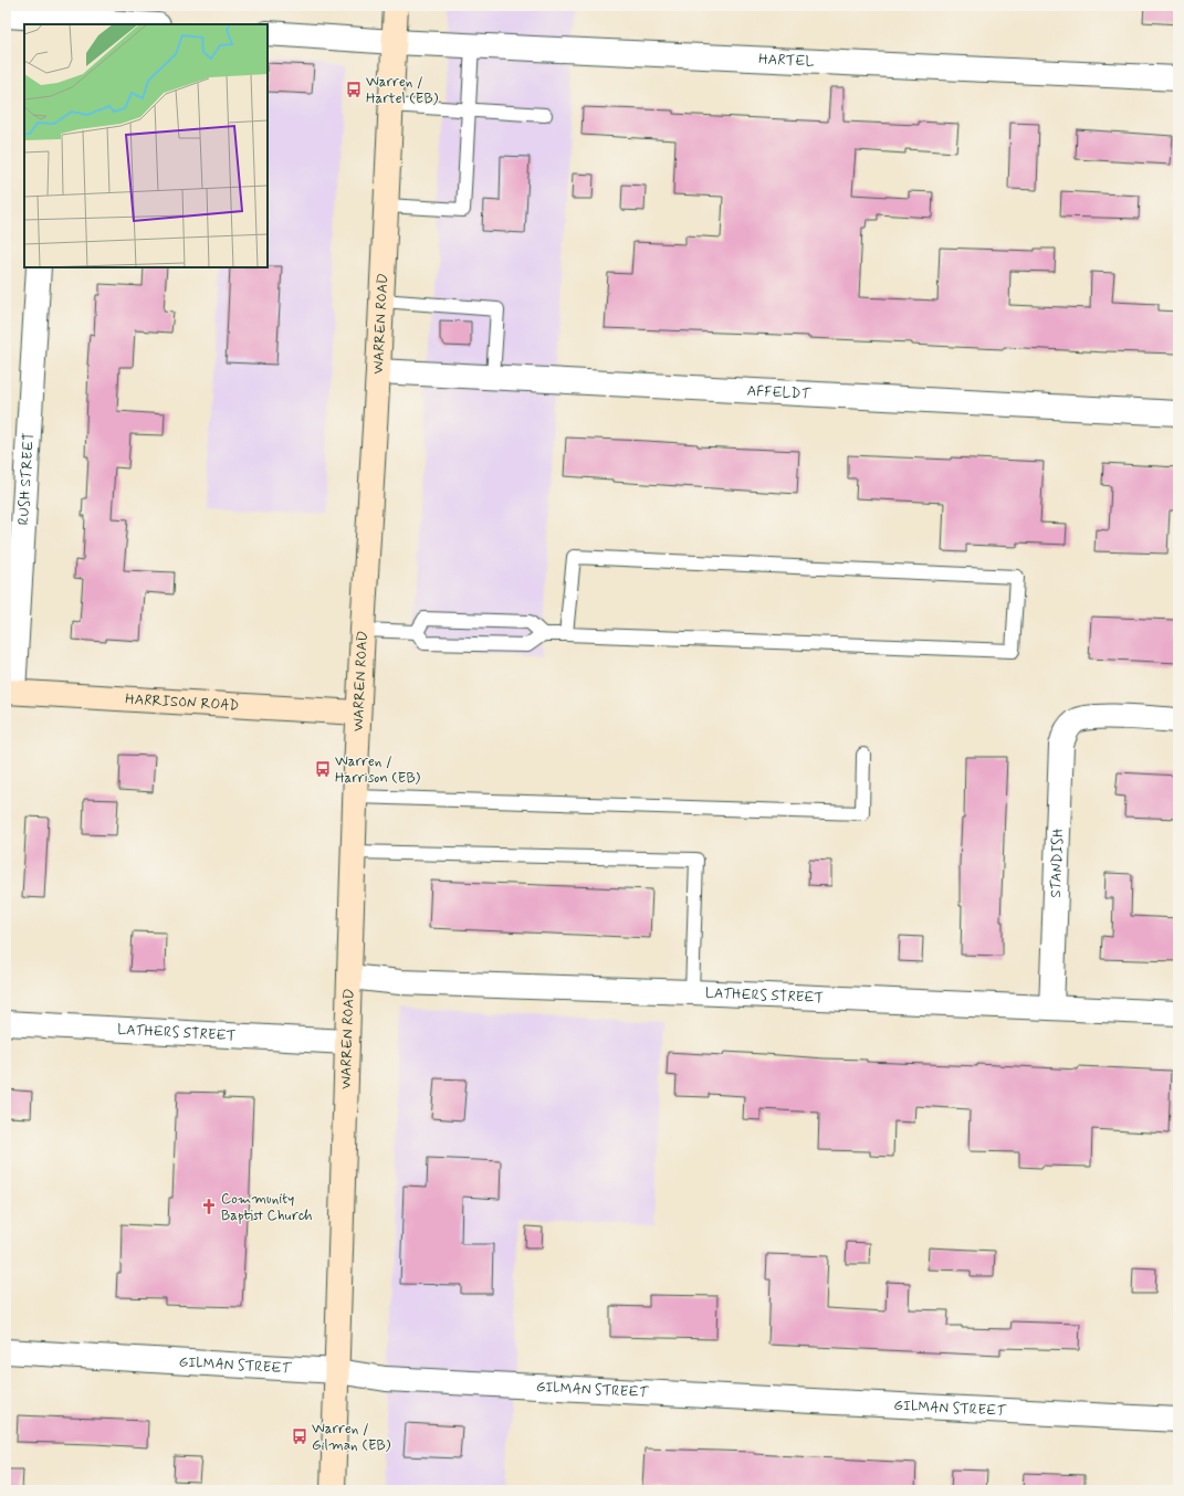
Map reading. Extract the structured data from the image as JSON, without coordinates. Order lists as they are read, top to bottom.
{
  "streets": {
    "main road": ["WARREN ROAD", "HARRISON ROAD"],
    "street": [
      "HARTEL",
      "AFFELDT",
      "RUSH STREET",
      "STANDISH",
      "LATHERS STREET",
      "GILMAN STREET"
    ]
  },
  "crossings": [
    ["HARTEL", "WARREN ROAD"],
    ["WARREN ROAD", "AFFELDT"],
    ["WARREN ROAD", "HARRISON ROAD"],
    ["WARREN ROAD", "LATHERS STREET"],
    ["WARREN ROAD", "GILMAN STREET"],
    ["RUSH STREET", "HARRISON ROAD"],
    ["STANDISH", "LATHERS STREET"]
  ],
  "places": {
    "bus stop": ["Warren / Hartel (EB)", "Warren / Harrison (EB)", "Warren / Gilman (EB)"],
    "church": ["Community Baptist Church"]
  }
}
